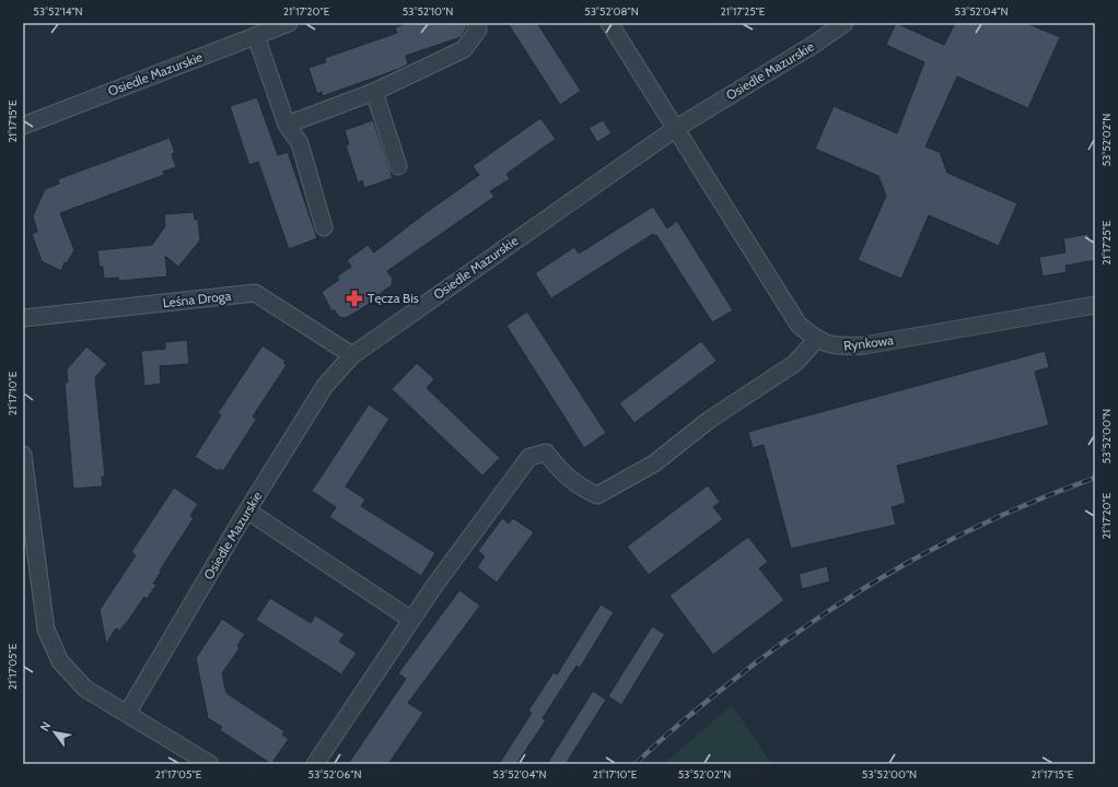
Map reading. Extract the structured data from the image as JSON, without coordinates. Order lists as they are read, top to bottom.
{
  "streets": {
    "street": ["Osiedle Mazurskie", "Leśna Droga", "Rynkowa"]
  },
  "crossings": [
    ["Osiedle Mazurskie", "Leśna Droga"],
    ["Osiedle Mazurskie", "Rynkowa"]
  ],
  "places": {
    "pharmacy": ["Tęcza Bis"]
  },
  "north": "top left",
  "coordinates": [
    "53°52'14\"N",
    "21°17'20\"E",
    "53°52'10\"N",
    "53°52'08\"N",
    "21°17'25\"E",
    "53°52'04\"N",
    "21°17'15\"E",
    "53°52'02\"N",
    "21°17'10\"E",
    "53°52'00\"N",
    "21°17'05\"E",
    "53°52'06\"N"
  ]
}
